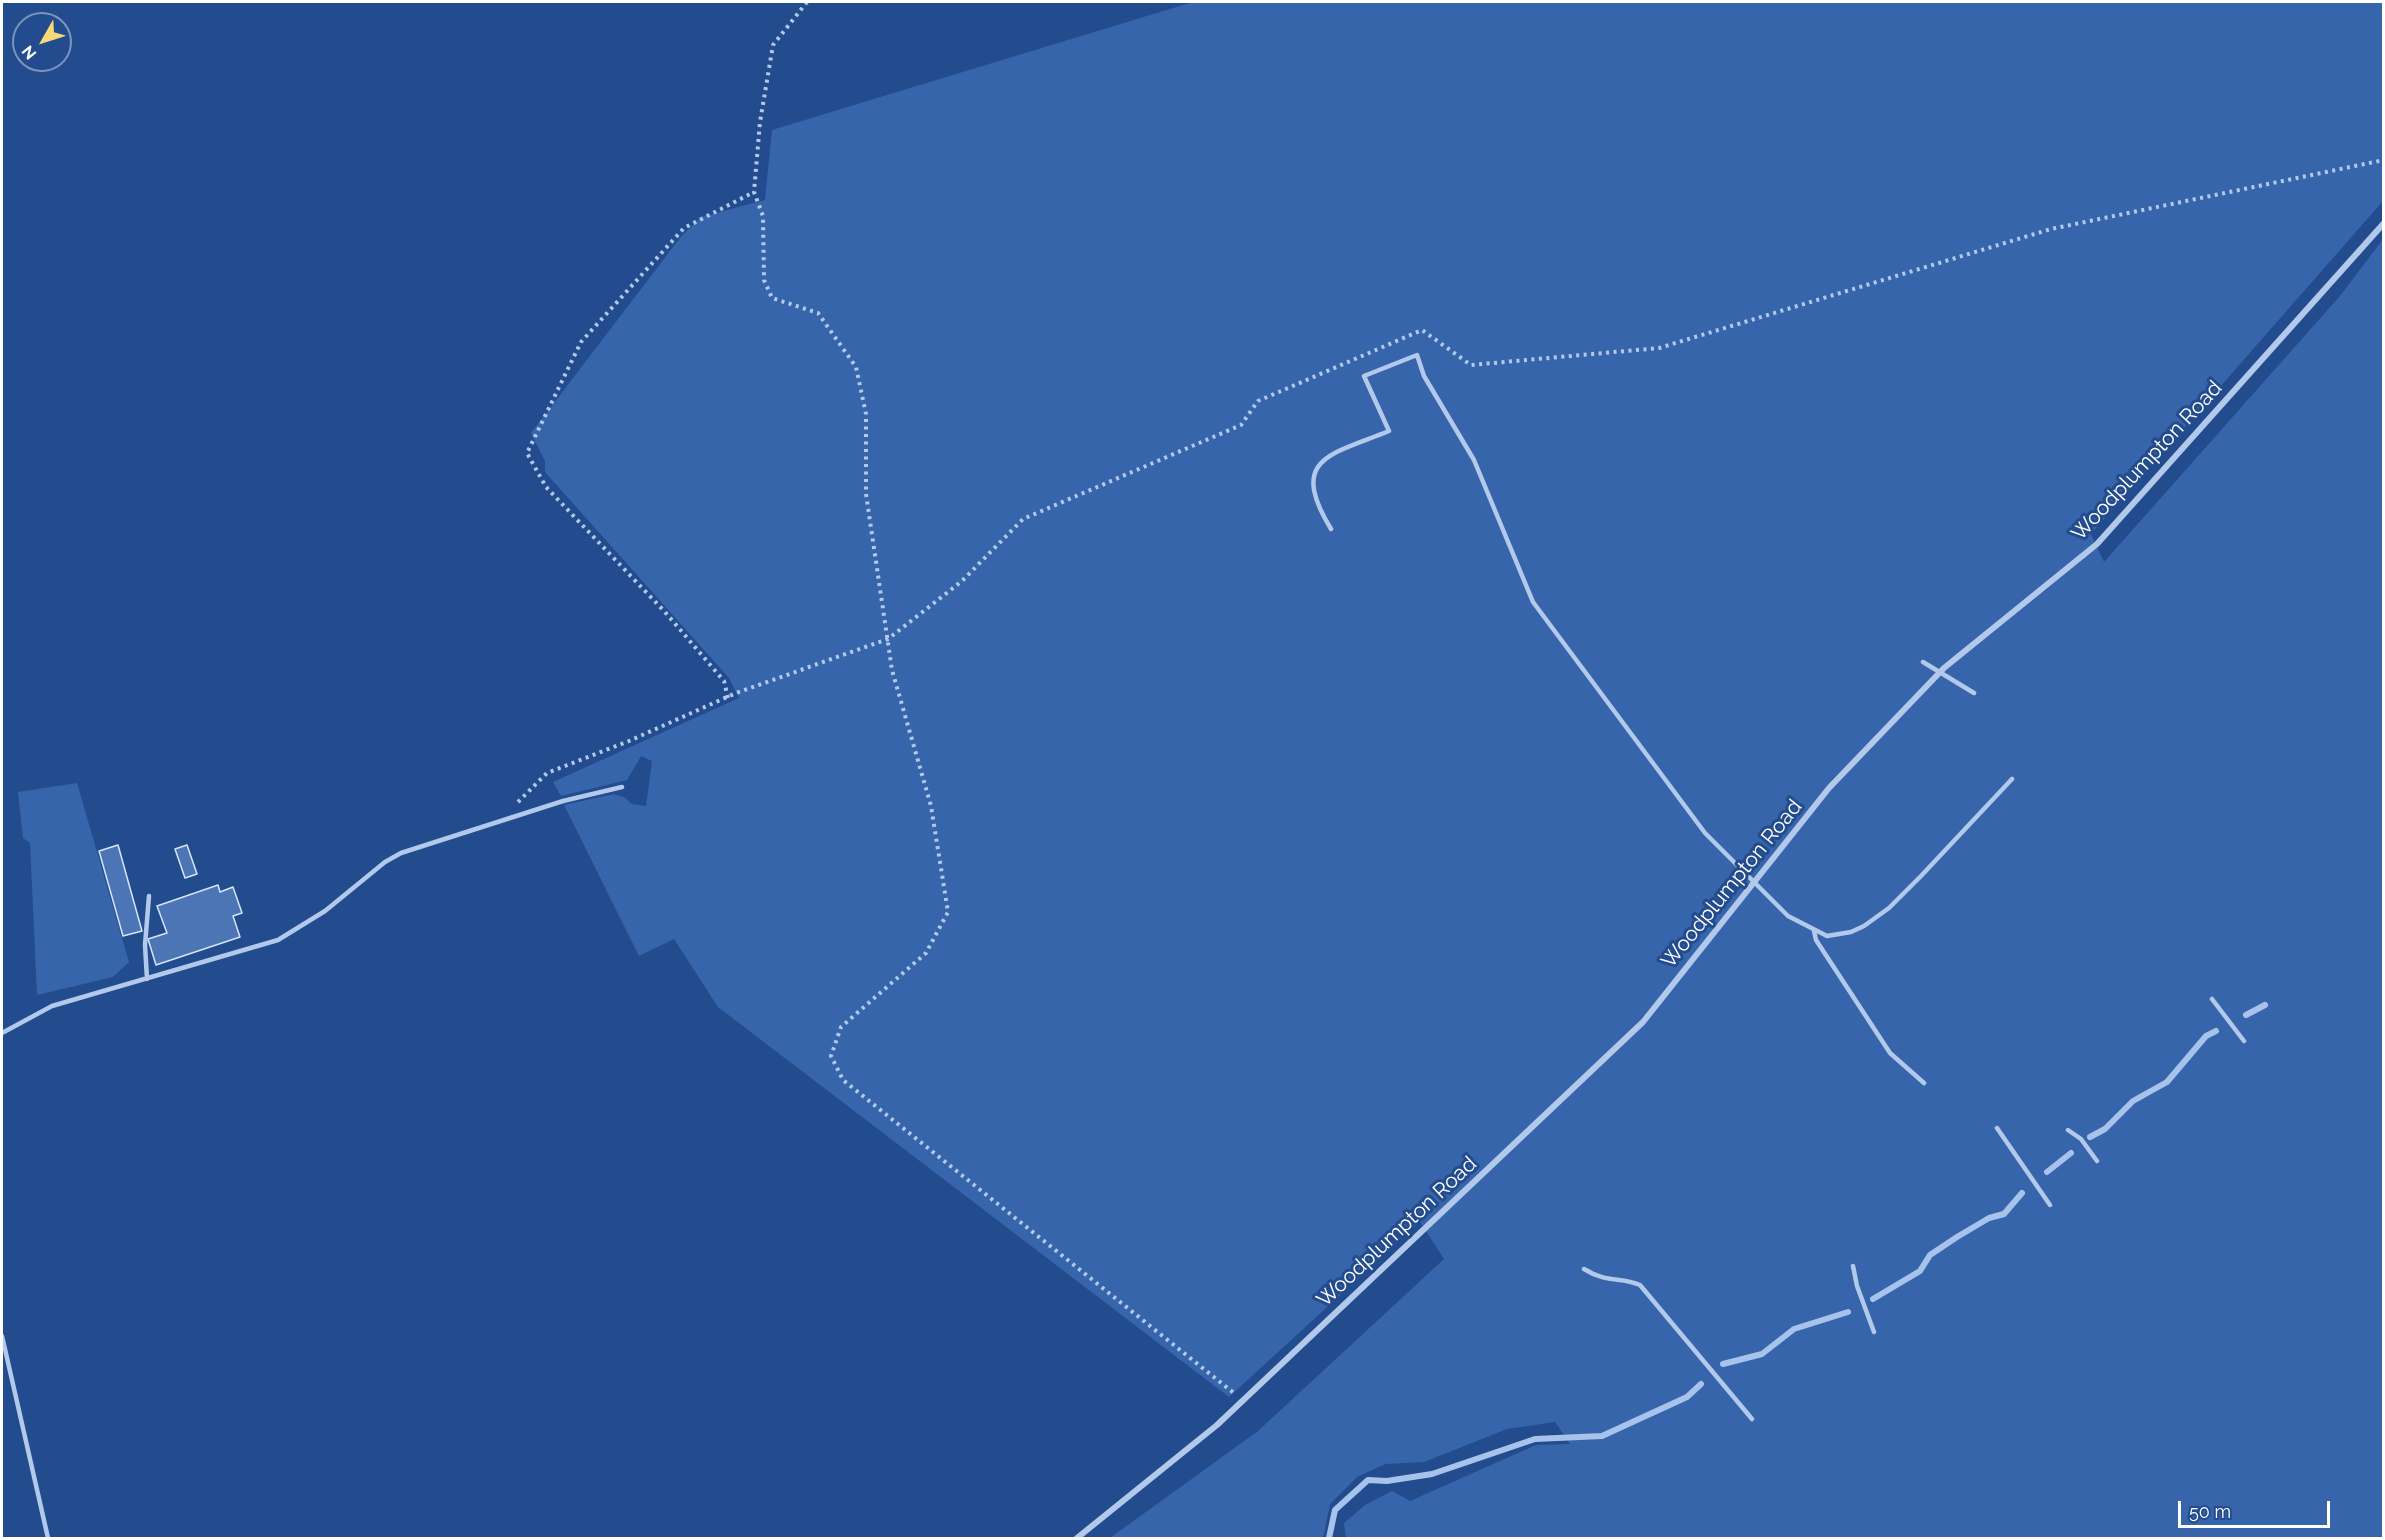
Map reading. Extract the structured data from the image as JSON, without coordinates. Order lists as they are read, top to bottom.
{
  "streets": {
    "street": ["Woodplumpton Road"]
  },
  "scale_bar": "50 m",
  "north": "bottom left"
}
